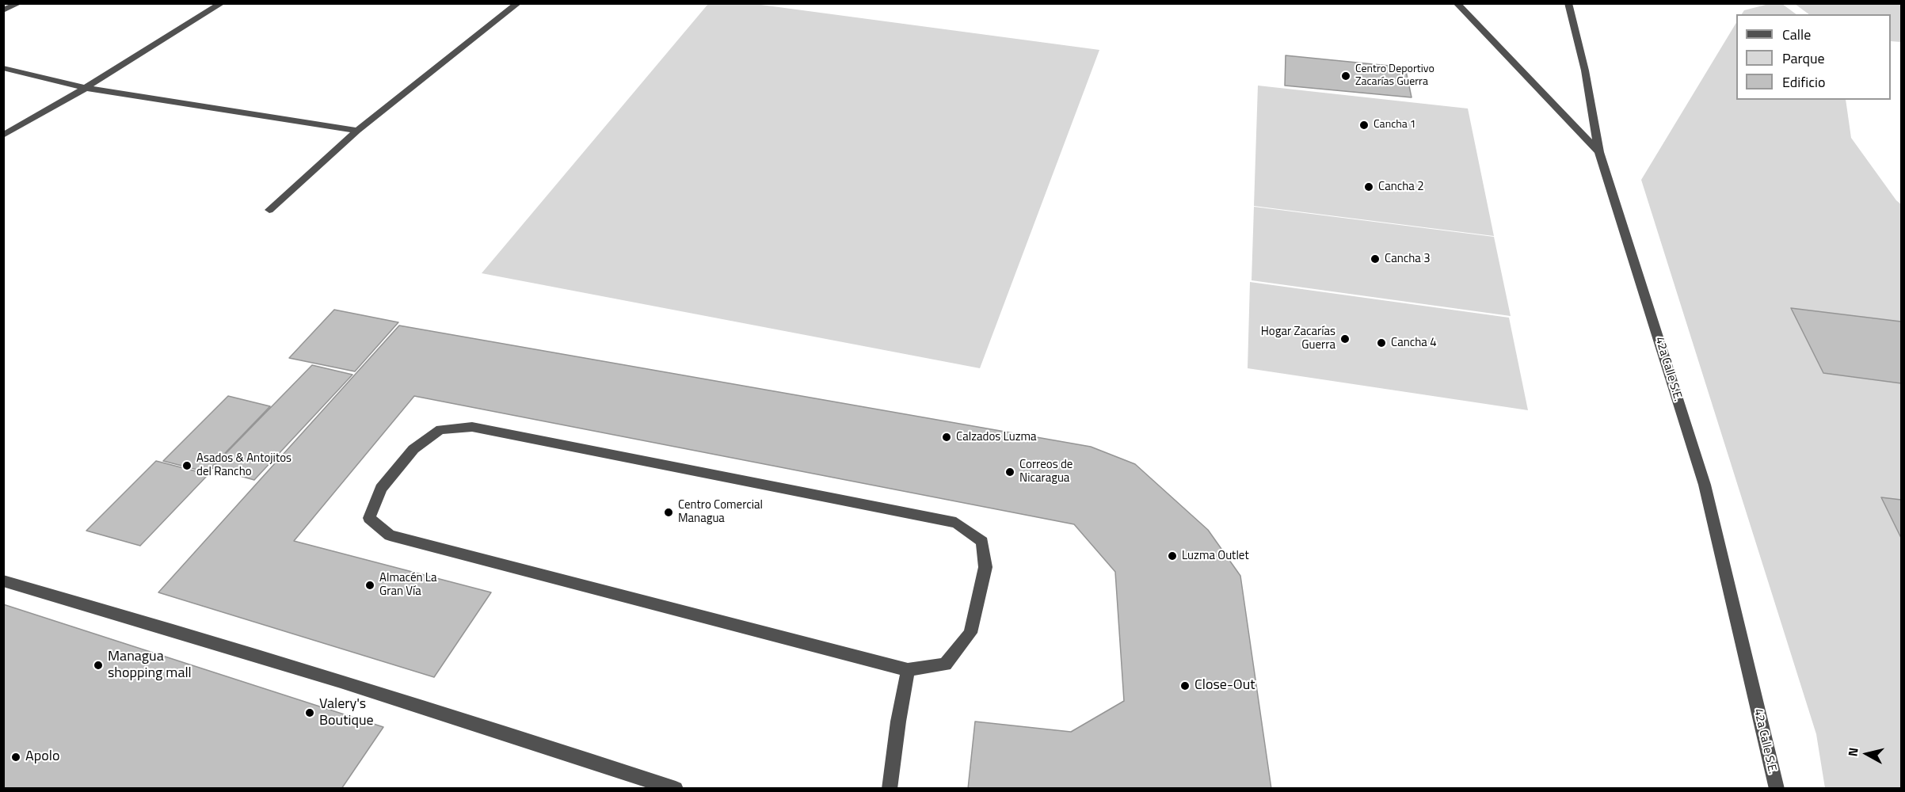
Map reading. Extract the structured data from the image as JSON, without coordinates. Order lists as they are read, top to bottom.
{
  "streets": {
    "street": ["42a Calle S.E."]
  },
  "places": [
    "Centro Deportivo Zacarías Guerra",
    "Cancha 1",
    "Cancha 2",
    "Cancha 3",
    "Hogar Zacarías Guerra",
    "Cancha 4",
    "Calzados Luzma",
    "Asados & Antojitos del Rancho",
    "Correos de Nicaragua",
    "Centro Comercial Managua",
    "Luzma Outlet",
    "Almacén La Gran Vía",
    "Managua shopping mall",
    "Close-Out",
    "Valery's Boutique",
    "Apolo"
  ],
  "legend": ["Calle", "Parque", "Edificio"],
  "north": "left"
}
